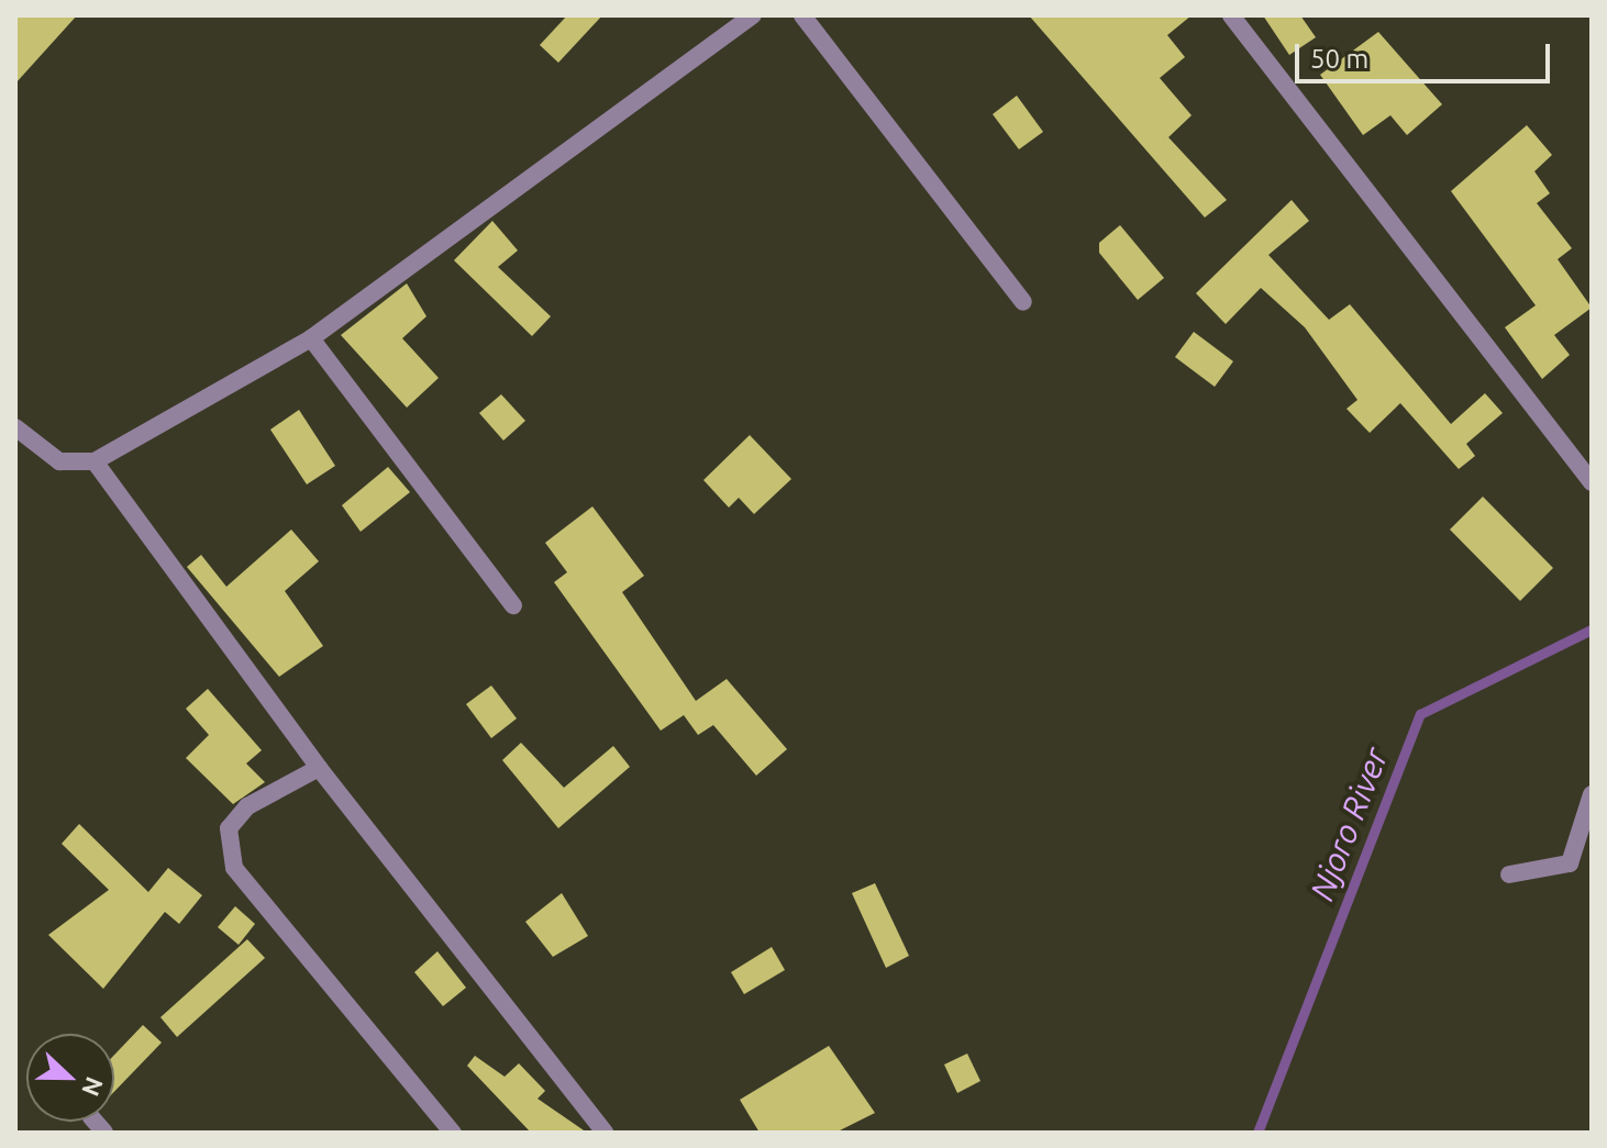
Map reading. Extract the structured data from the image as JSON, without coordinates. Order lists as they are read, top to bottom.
{
  "water": ["Njoro River"],
  "scale_bar": "50 m",
  "north": "right"
}
